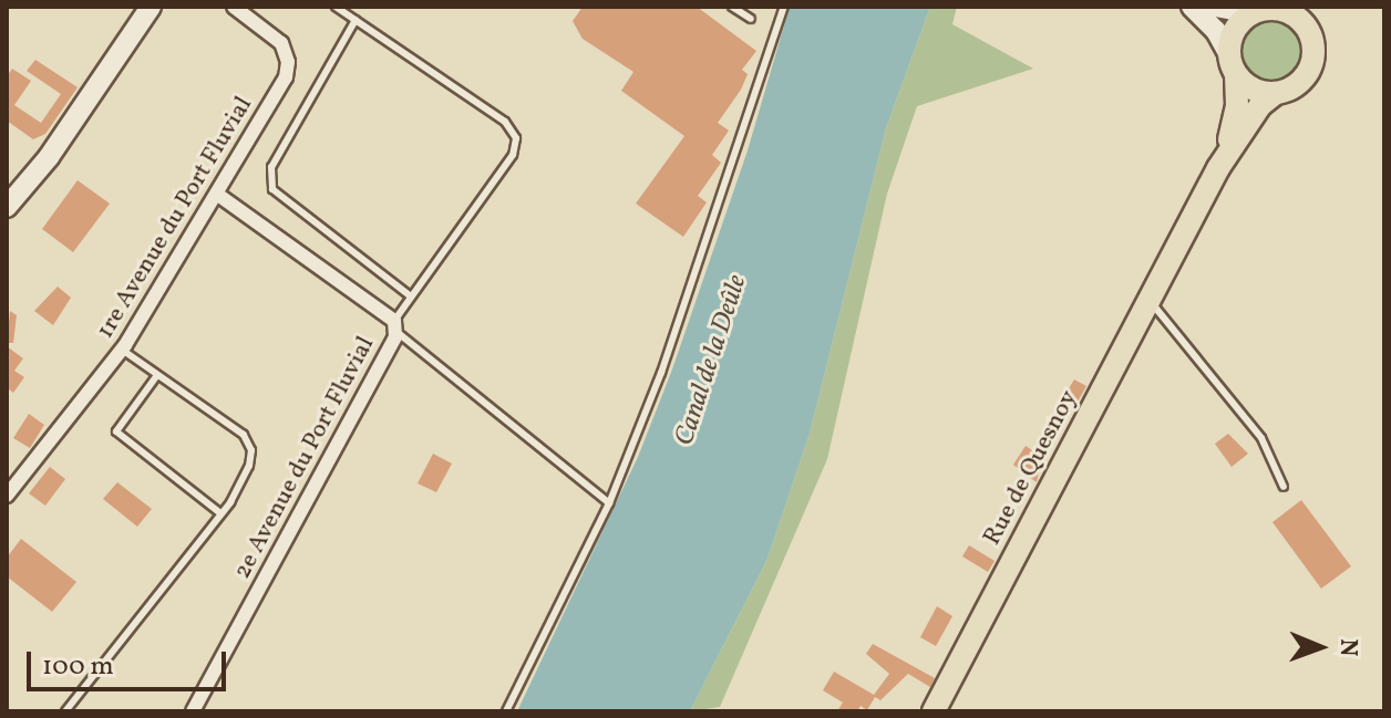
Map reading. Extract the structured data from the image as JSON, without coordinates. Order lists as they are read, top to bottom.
{
  "streets": {
    "main road": ["Rue de Quesnoy"],
    "street": ["1re Avenue du Port Fluvial", "2e Avenue du Port Fluvial"]
  },
  "crossings": [
    ["1re Avenue du Port Fluvial", "2e Avenue du Port Fluvial"]
  ],
  "water": ["Canal de la Deûle"],
  "scale_bar": "100 m",
  "north": "right"
}
